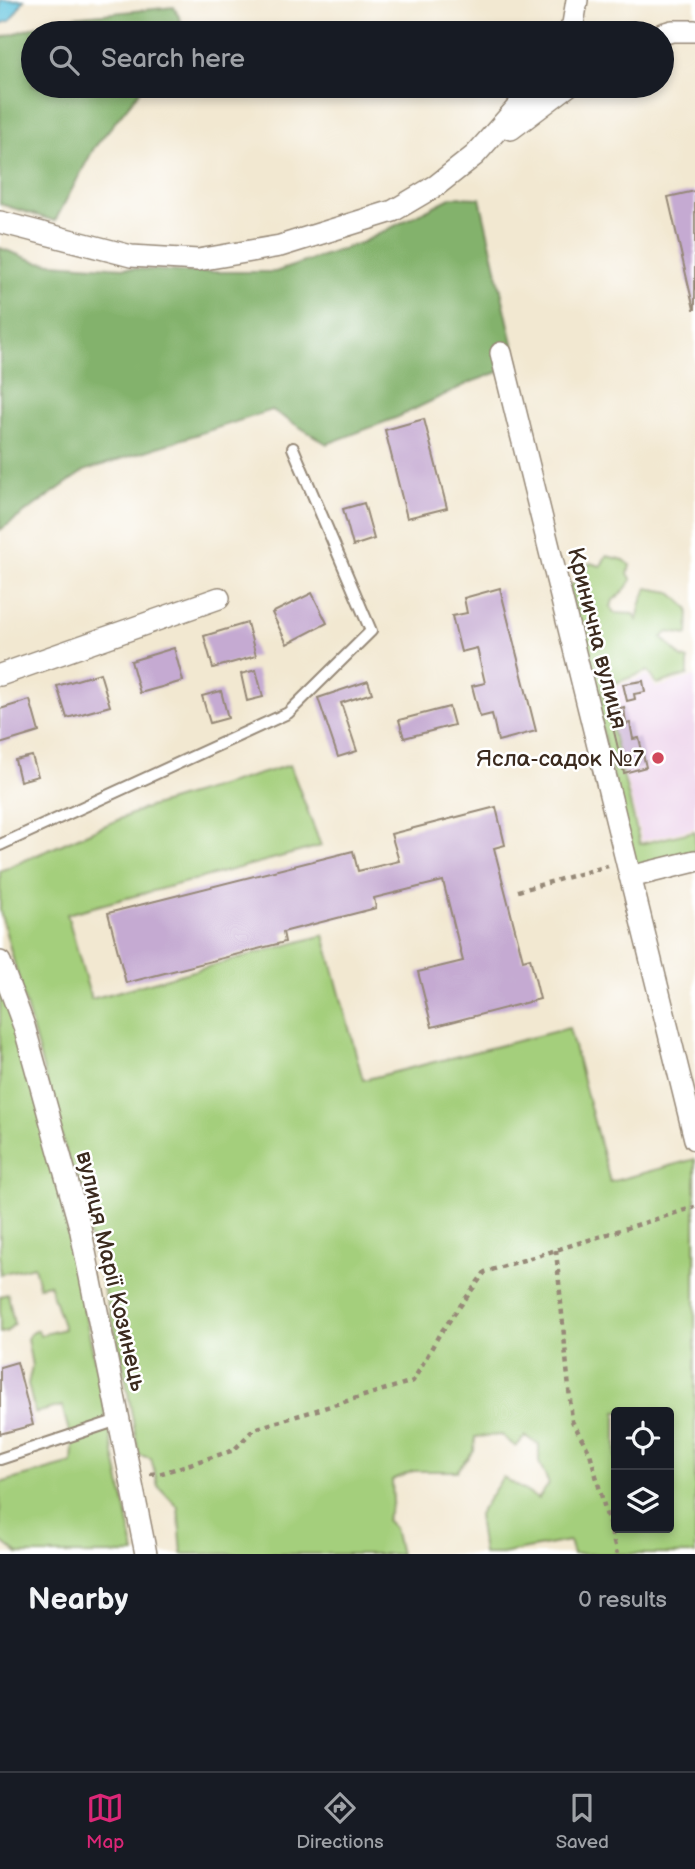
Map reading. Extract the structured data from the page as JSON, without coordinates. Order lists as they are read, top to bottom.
{
  "streets": {
    "street": ["Кринична вулиця", "вулиця Марії Козинець"]
  },
  "places": ["Ясла-садок №7"],
  "page": {
    "search": "Search here",
    "heading": ["Nearby", "0 results"],
    "nav": ["Map", "Directions", "Saved"]
  }
}
